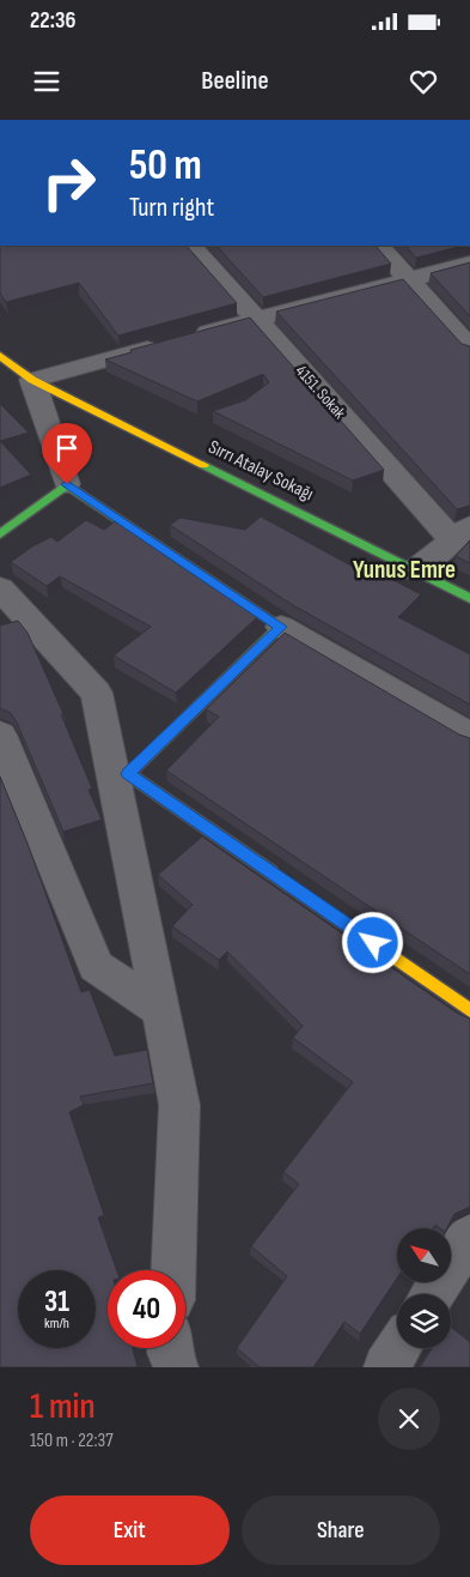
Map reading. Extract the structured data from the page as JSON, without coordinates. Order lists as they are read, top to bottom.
{
  "streets": {
    "street": ["4151. Sokak", "Sırrı Atalay Sokağı"]
  },
  "districts": ["Yunus Emre"],
  "north": "top left",
  "page": {
    "status": "22:36",
    "header": "Beeline",
    "turn": ["50 m", "Turn right"],
    "speed": "31 km/h",
    "limit": "40",
    "heading": ["1 min", "150 m · 22:37"],
    "buttons": ["Exit", "Share"]
  }
}
